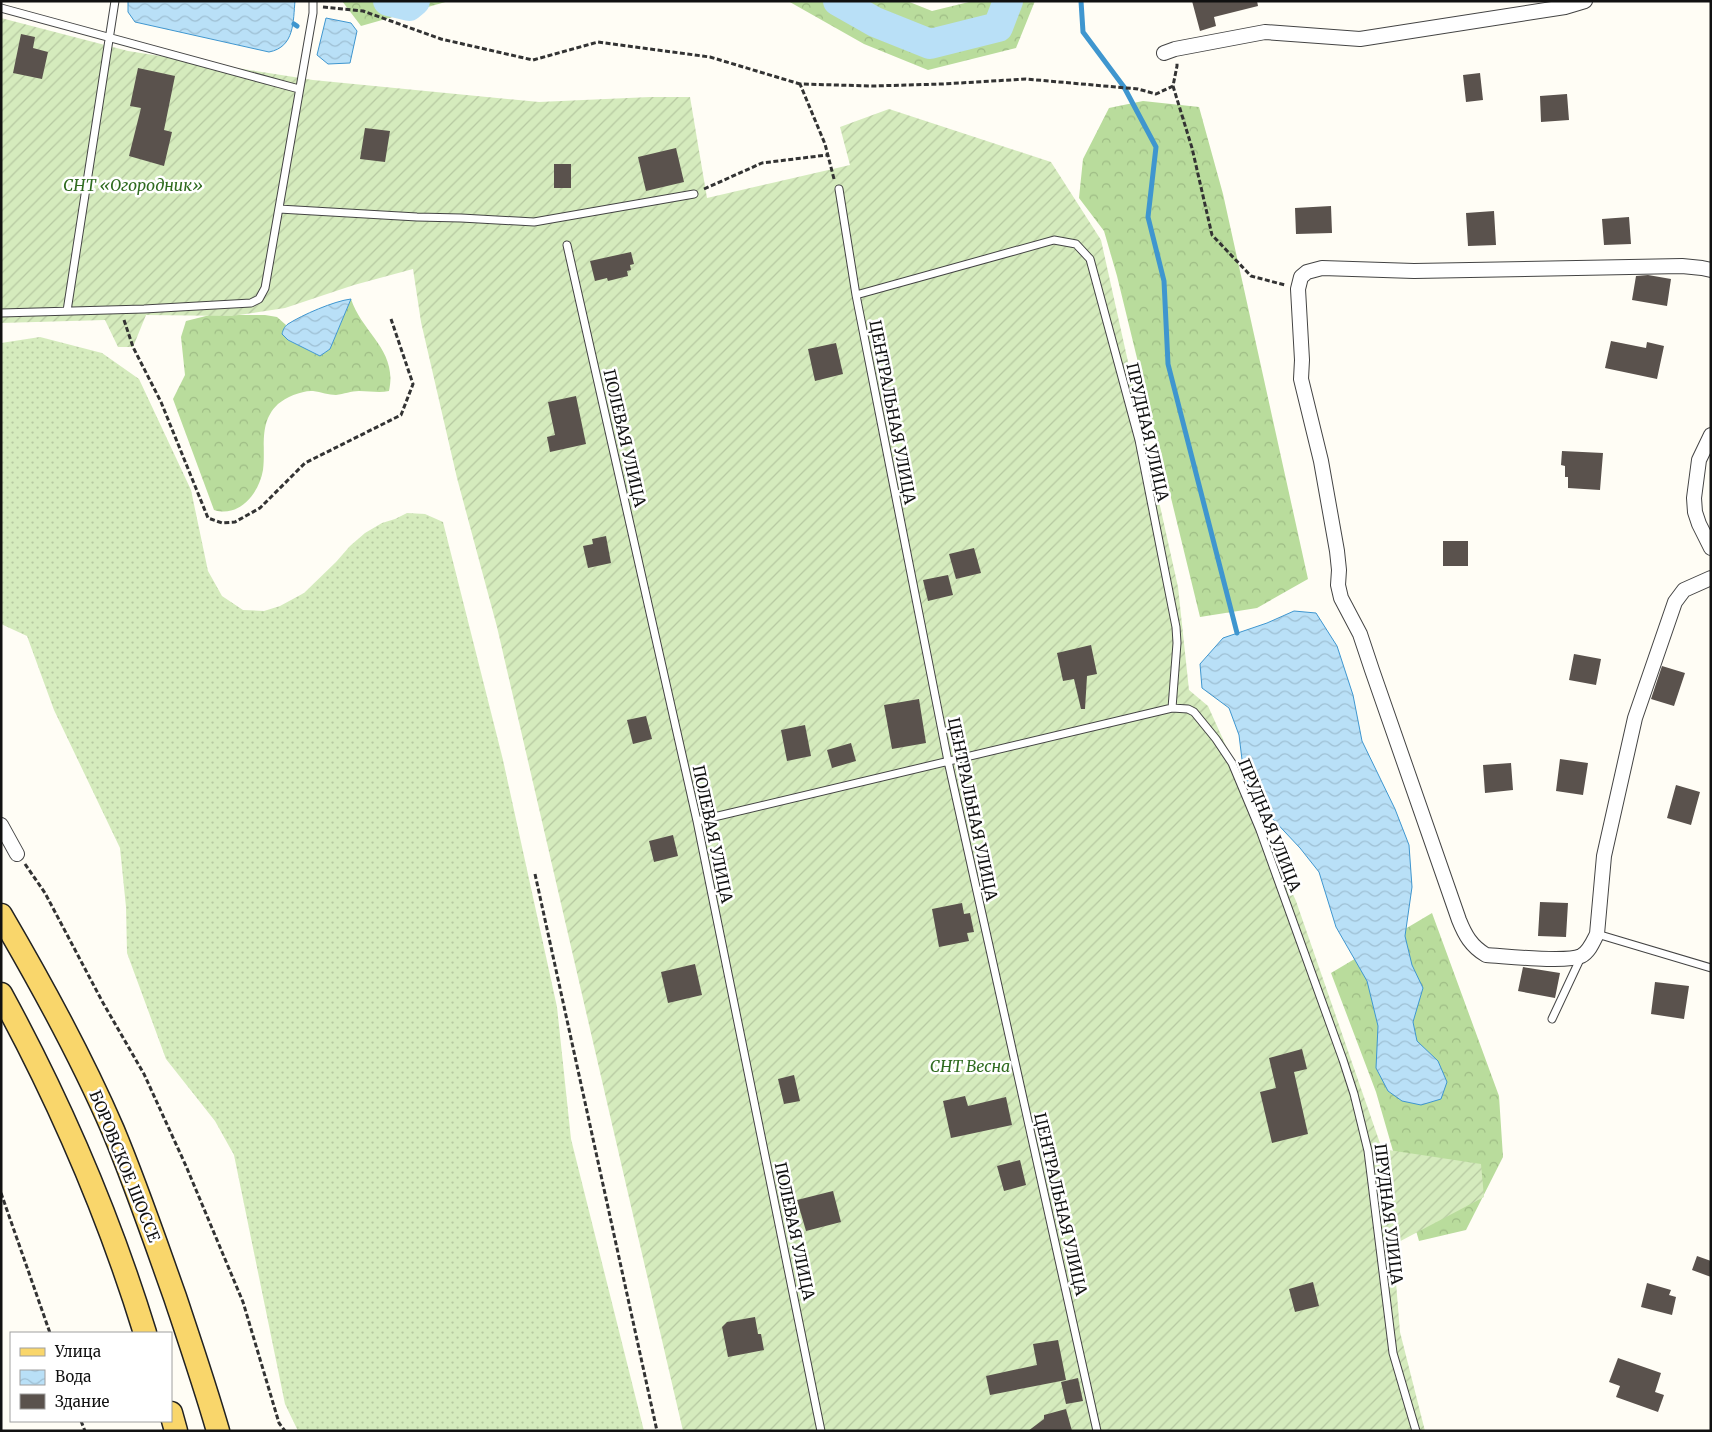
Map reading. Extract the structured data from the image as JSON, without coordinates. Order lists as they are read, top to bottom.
{
  "streets": {
    "main road": ["БОРОВСКОЕ ШОССЕ"],
    "lane": ["ЦЕНТРАЛЬНАЯ УЛИЦА", "ПРУДНАЯ УЛИЦА", "ПОЛЕВАЯ УЛИЦА"]
  },
  "crossings": [
    ["ЦЕНТРАЛЬНАЯ УЛИЦА", "ПРУДНАЯ УЛИЦА"]
  ],
  "parks": ["СНТ «Огородник»", "СНТ Весна"],
  "legend": ["Улица", "Вода", "Здание"]
}
